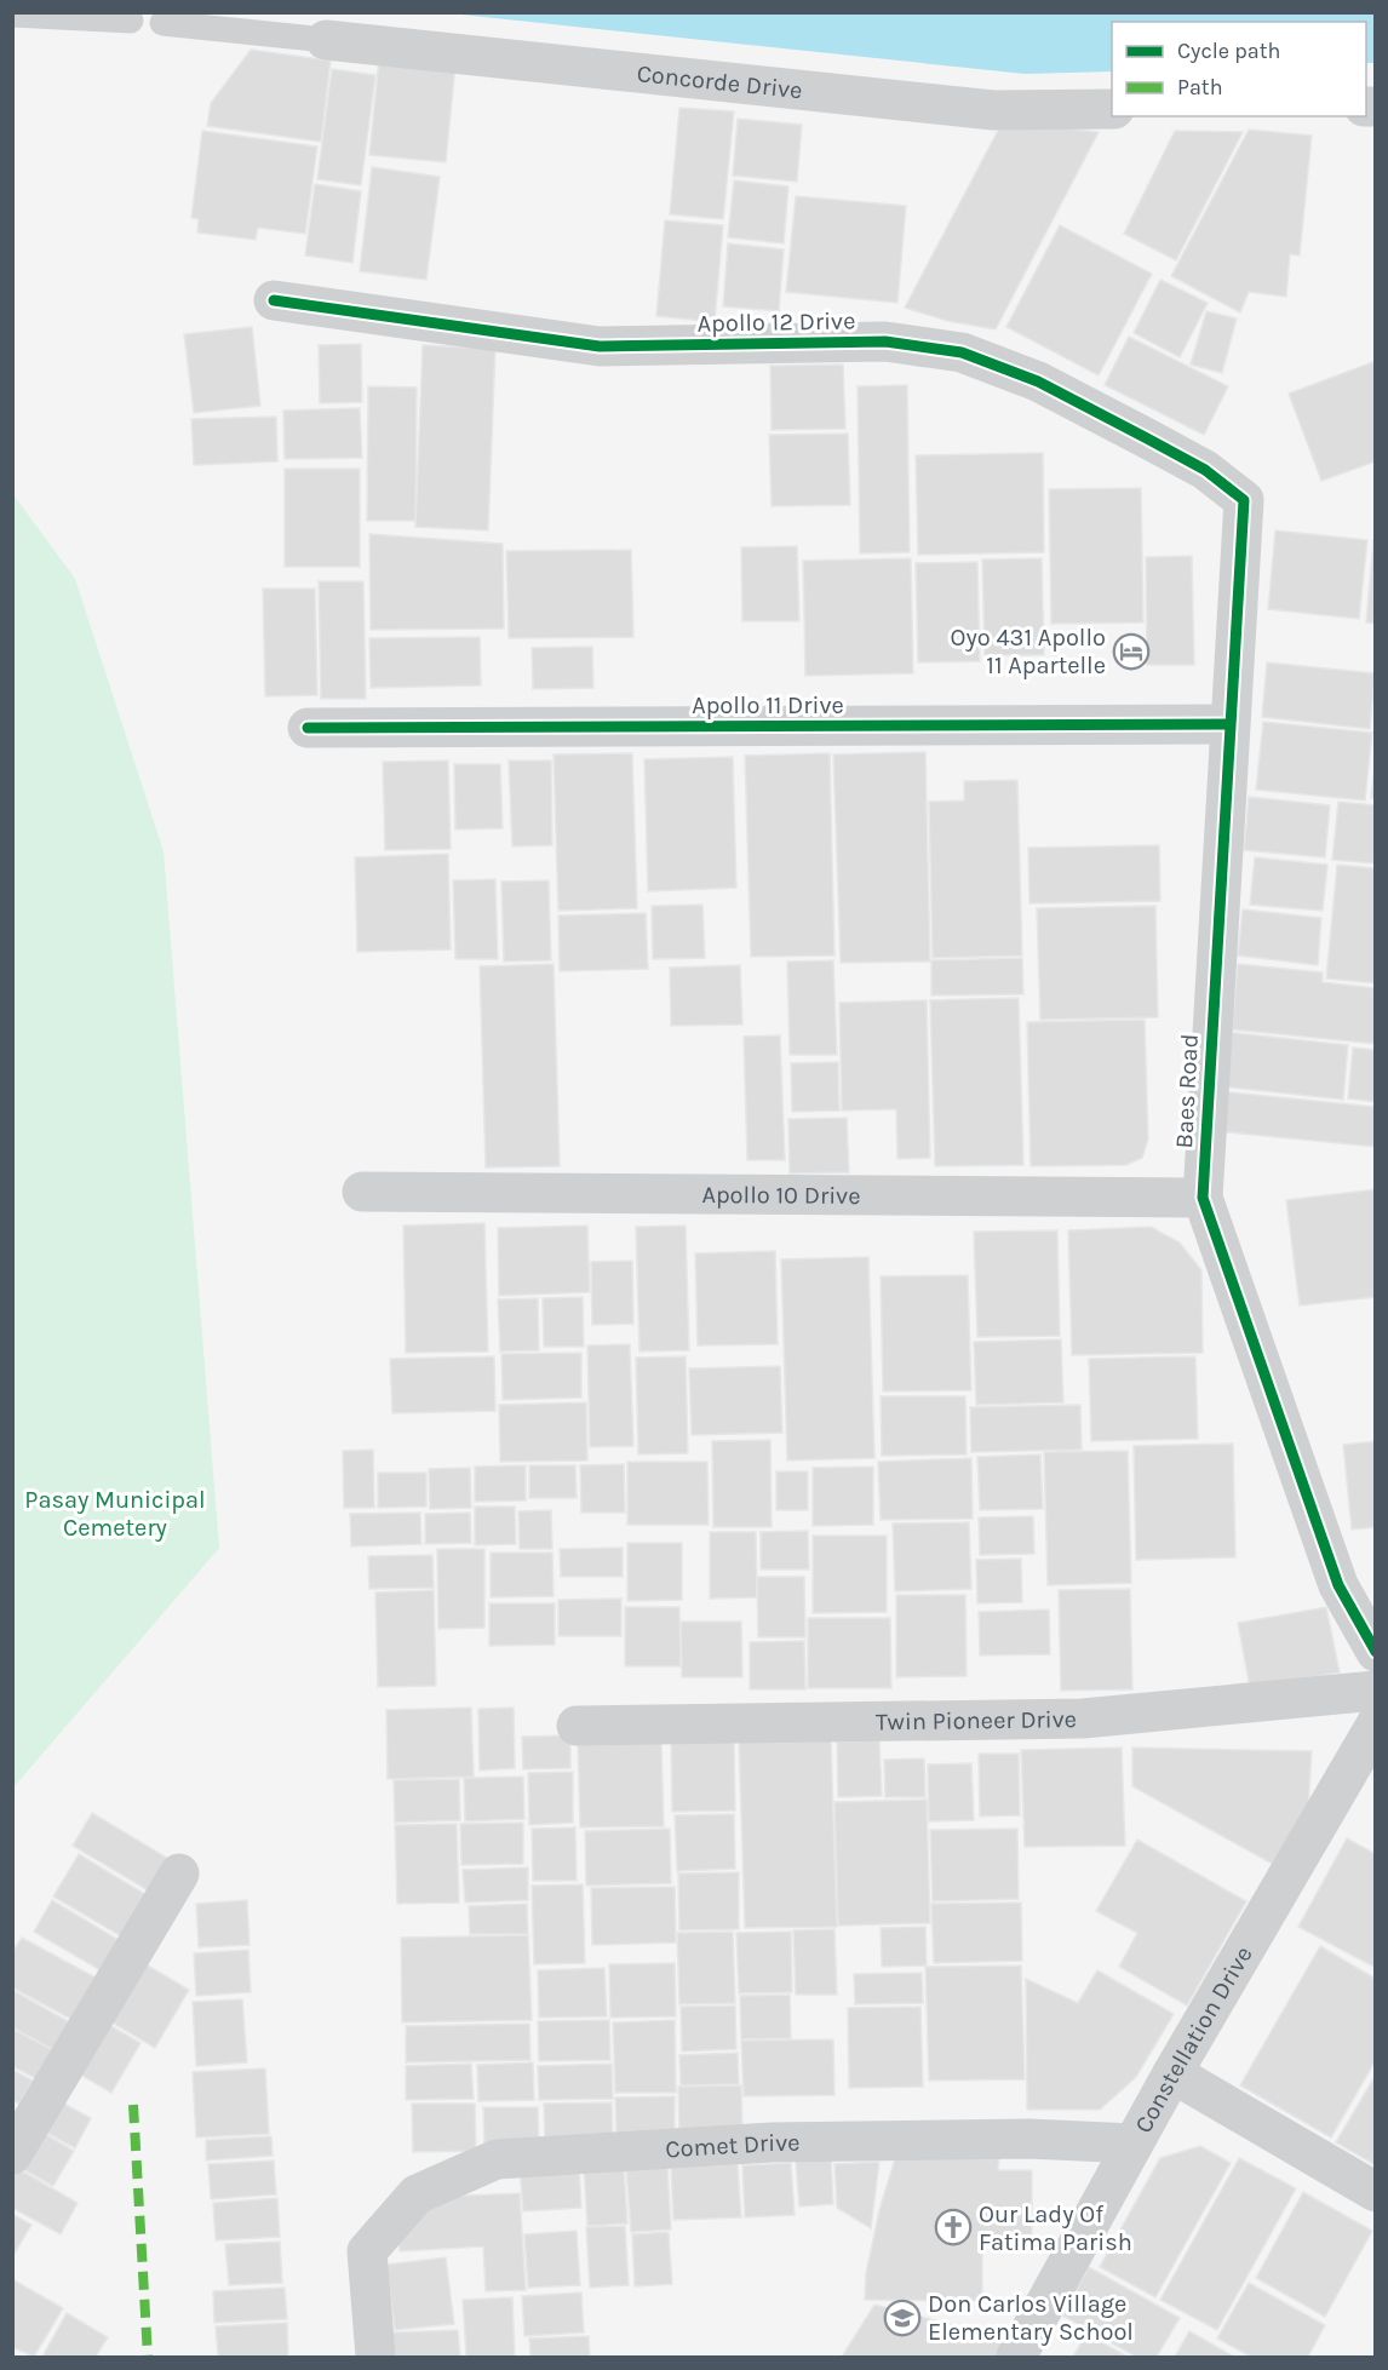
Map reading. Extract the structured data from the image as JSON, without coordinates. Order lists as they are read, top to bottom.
{
  "streets": {
    "street": [
      "Concorde Drive",
      "Apollo 12 Drive",
      "Apollo 11 Drive",
      "Baes Road",
      "Apollo 10 Drive",
      "Twin Pioneer Drive",
      "Constellation Drive",
      "Comet Drive"
    ]
  },
  "crossings": [
    ["Apollo 12 Drive", "Baes Road"],
    ["Apollo 11 Drive", "Baes Road"],
    ["Baes Road", "Apollo 10 Drive"],
    ["Constellation Drive", "Comet Drive"]
  ],
  "parks": ["Pasay Municipal Cemetery"],
  "places": {
    "hotel": ["Oyo 431 Apollo 11 Apartelle"],
    "church": ["Our Lady Of Fatima Parish"],
    "school or university": ["Don Carlos Village Elementary School"]
  },
  "legend": ["Cycle path", "Path"]
}
